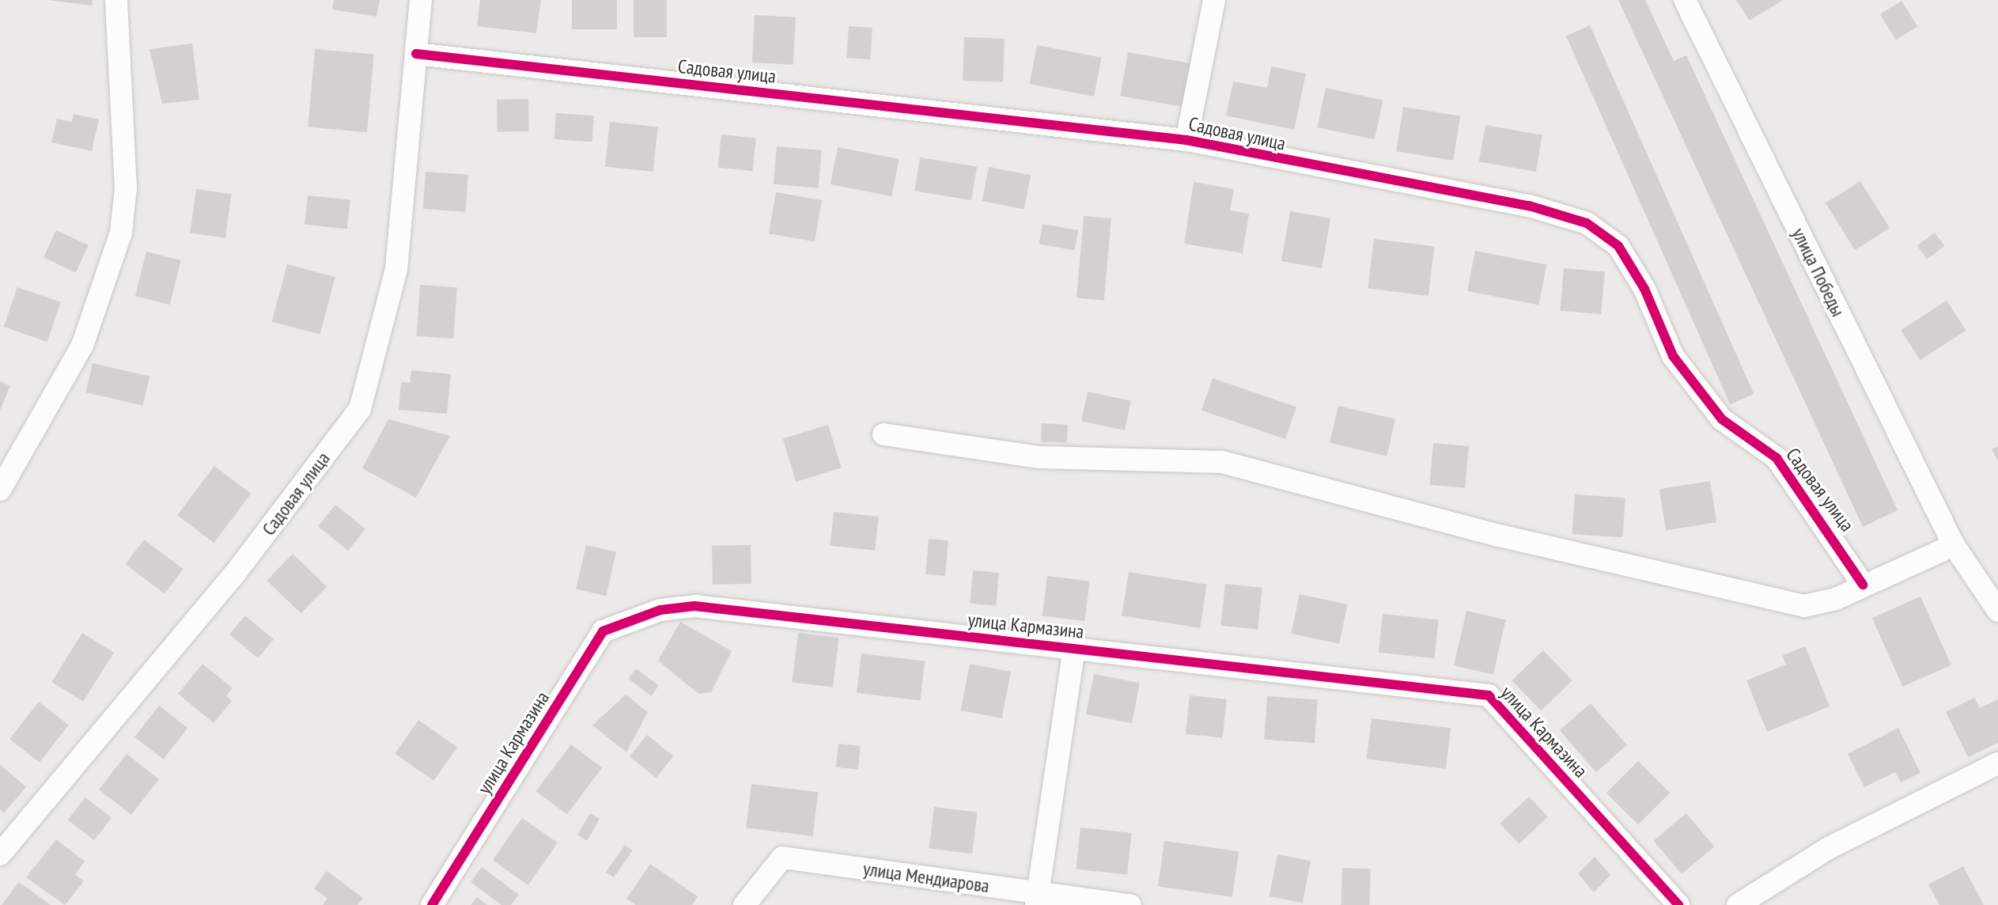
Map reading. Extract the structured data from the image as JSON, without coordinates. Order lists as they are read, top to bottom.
{
  "streets": {
    "street": [
      "Садовая улица",
      "улица Победы",
      "улица Кармазина",
      "улица Мендиарова"
    ]
  }
}
